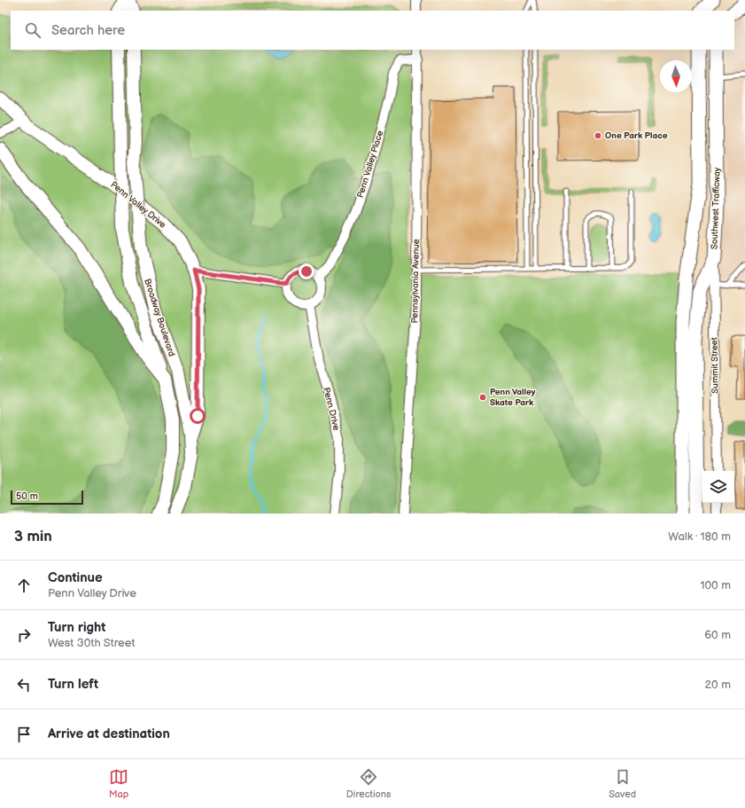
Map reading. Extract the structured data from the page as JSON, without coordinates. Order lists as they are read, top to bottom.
{
  "streets": {
    "main road": ["Penn Valley Drive", "Southwest Trafficway", "Broadway Boulevard"],
    "street": [
      "Penn Valley Place",
      "Pennsylvania Avenue",
      "Summit Street",
      "Penn Drive"
    ]
  },
  "crossings": [
    ["Penn Valley Place", "Pennsylvania Avenue"],
    ["Penn Valley Place", "Penn Drive"],
    ["Penn Valley Drive", "Broadway Boulevard"],
    ["Southwest Trafficway", "Summit Street"]
  ],
  "places": ["One Park Place", "Penn Valley Skate Park"],
  "scale_bar": "50 m",
  "north": "bottom",
  "page": {
    "search": "Search here",
    "scale": "50 m",
    "heading": ["3 min", "Walk · 180 m"],
    "list": [
      ["Continue", "Penn Valley Drive", "100 m"],
      ["Turn right", "West 30th Street", "60 m"],
      ["Turn left", "20 m"],
      "Arrive at destination"
    ],
    "nav": ["Map", "Directions", "Saved"]
  }
}
